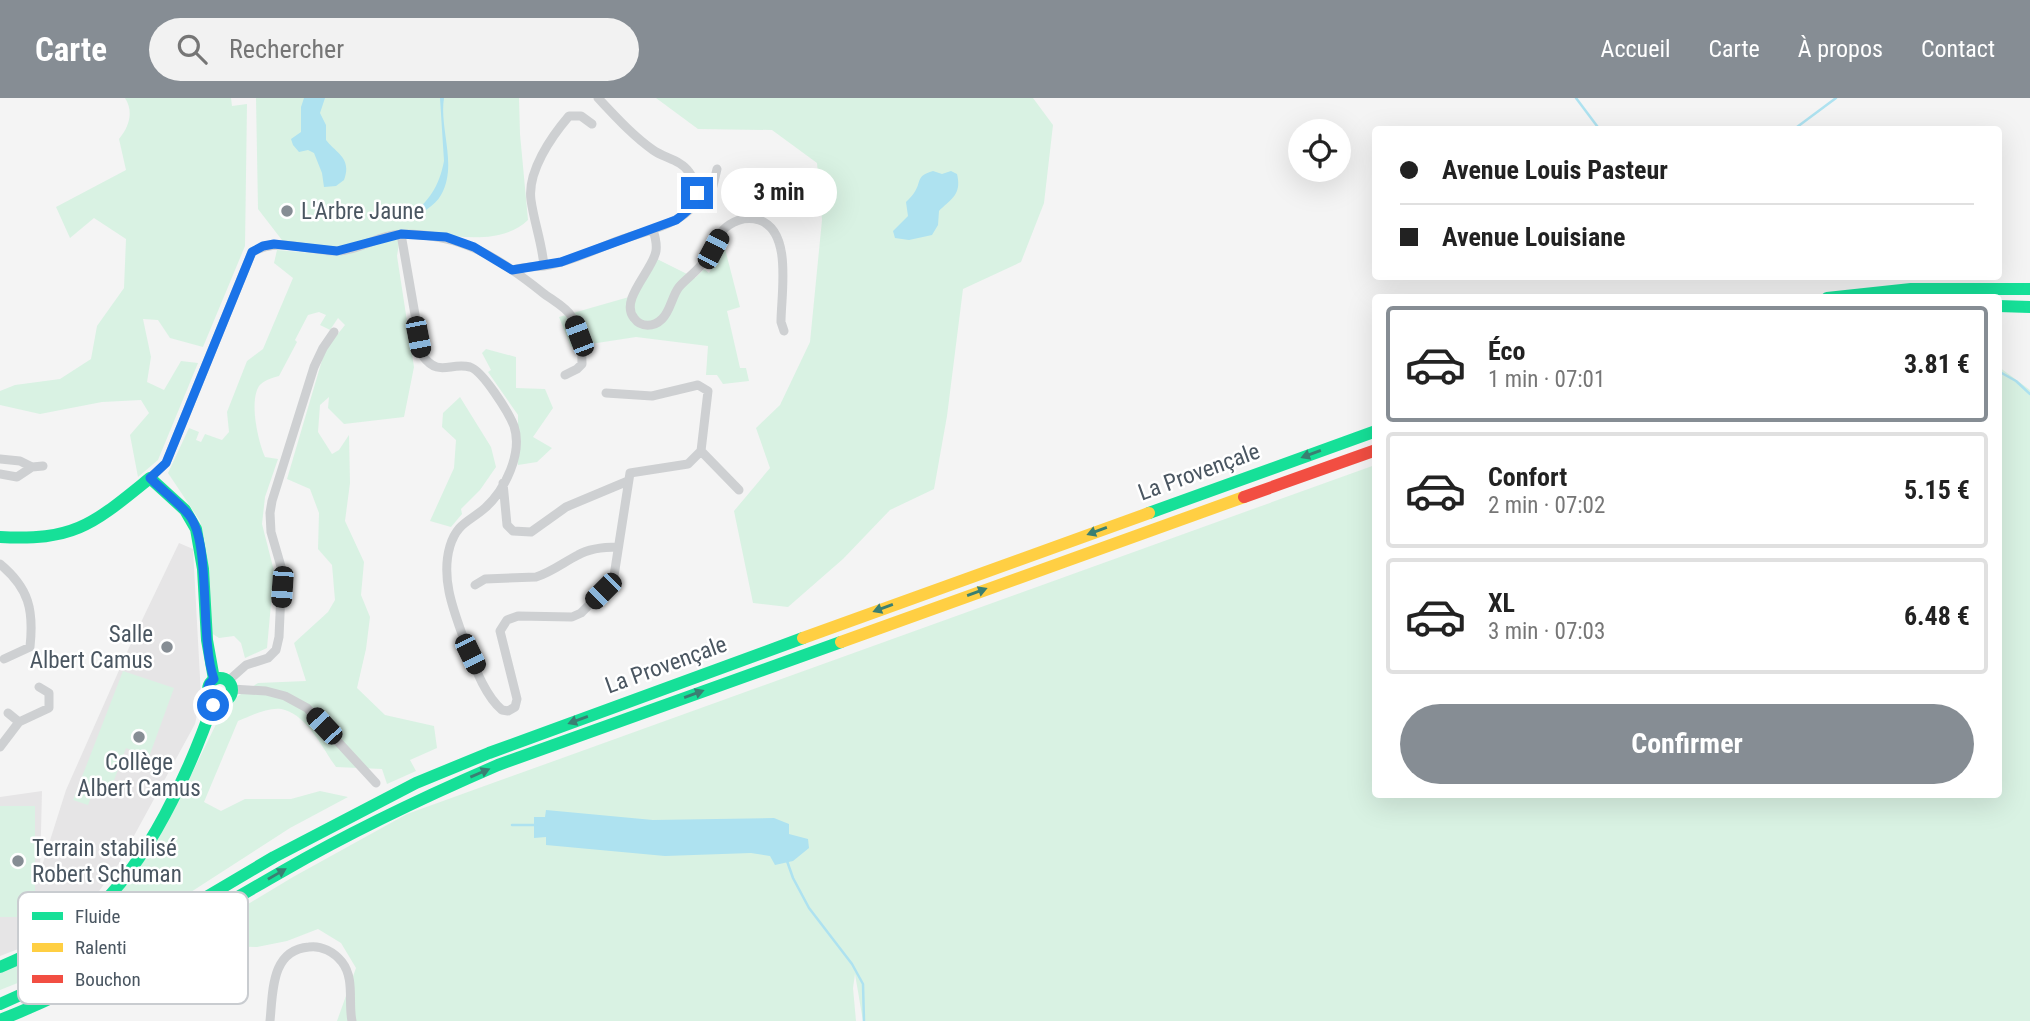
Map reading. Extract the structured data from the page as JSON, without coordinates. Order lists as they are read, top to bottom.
{
  "streets": {
    "main road": ["La Provençale"]
  },
  "places": [
    "L'Arbre Jaune",
    "Salle Albert Camus",
    "Collège Albert Camus",
    "Terrain stabilisé Robert Schuman"
  ],
  "legend": ["Fluide", "Ralenti", "Bouchon"],
  "page": {
    "header": "Carte",
    "search": "Rechercher",
    "nav": [
      "Accueil",
      "Carte",
      "À propos",
      "Contact"
    ],
    "banner": ["Avenue Louis Pasteur", "Avenue Louisiane"],
    "bubble": "3 min",
    "list": [
      {
        "name": "Éco",
        "note": "1 min · 07:01",
        "value": "3.81 €"
      },
      {
        "name": "Confort",
        "note": "2 min · 07:02",
        "value": "5.15 €"
      },
      {
        "name": "XL",
        "note": "3 min · 07:03",
        "value": "6.48 €"
      }
    ],
    "buttons": "Confirmer"
  }
}
